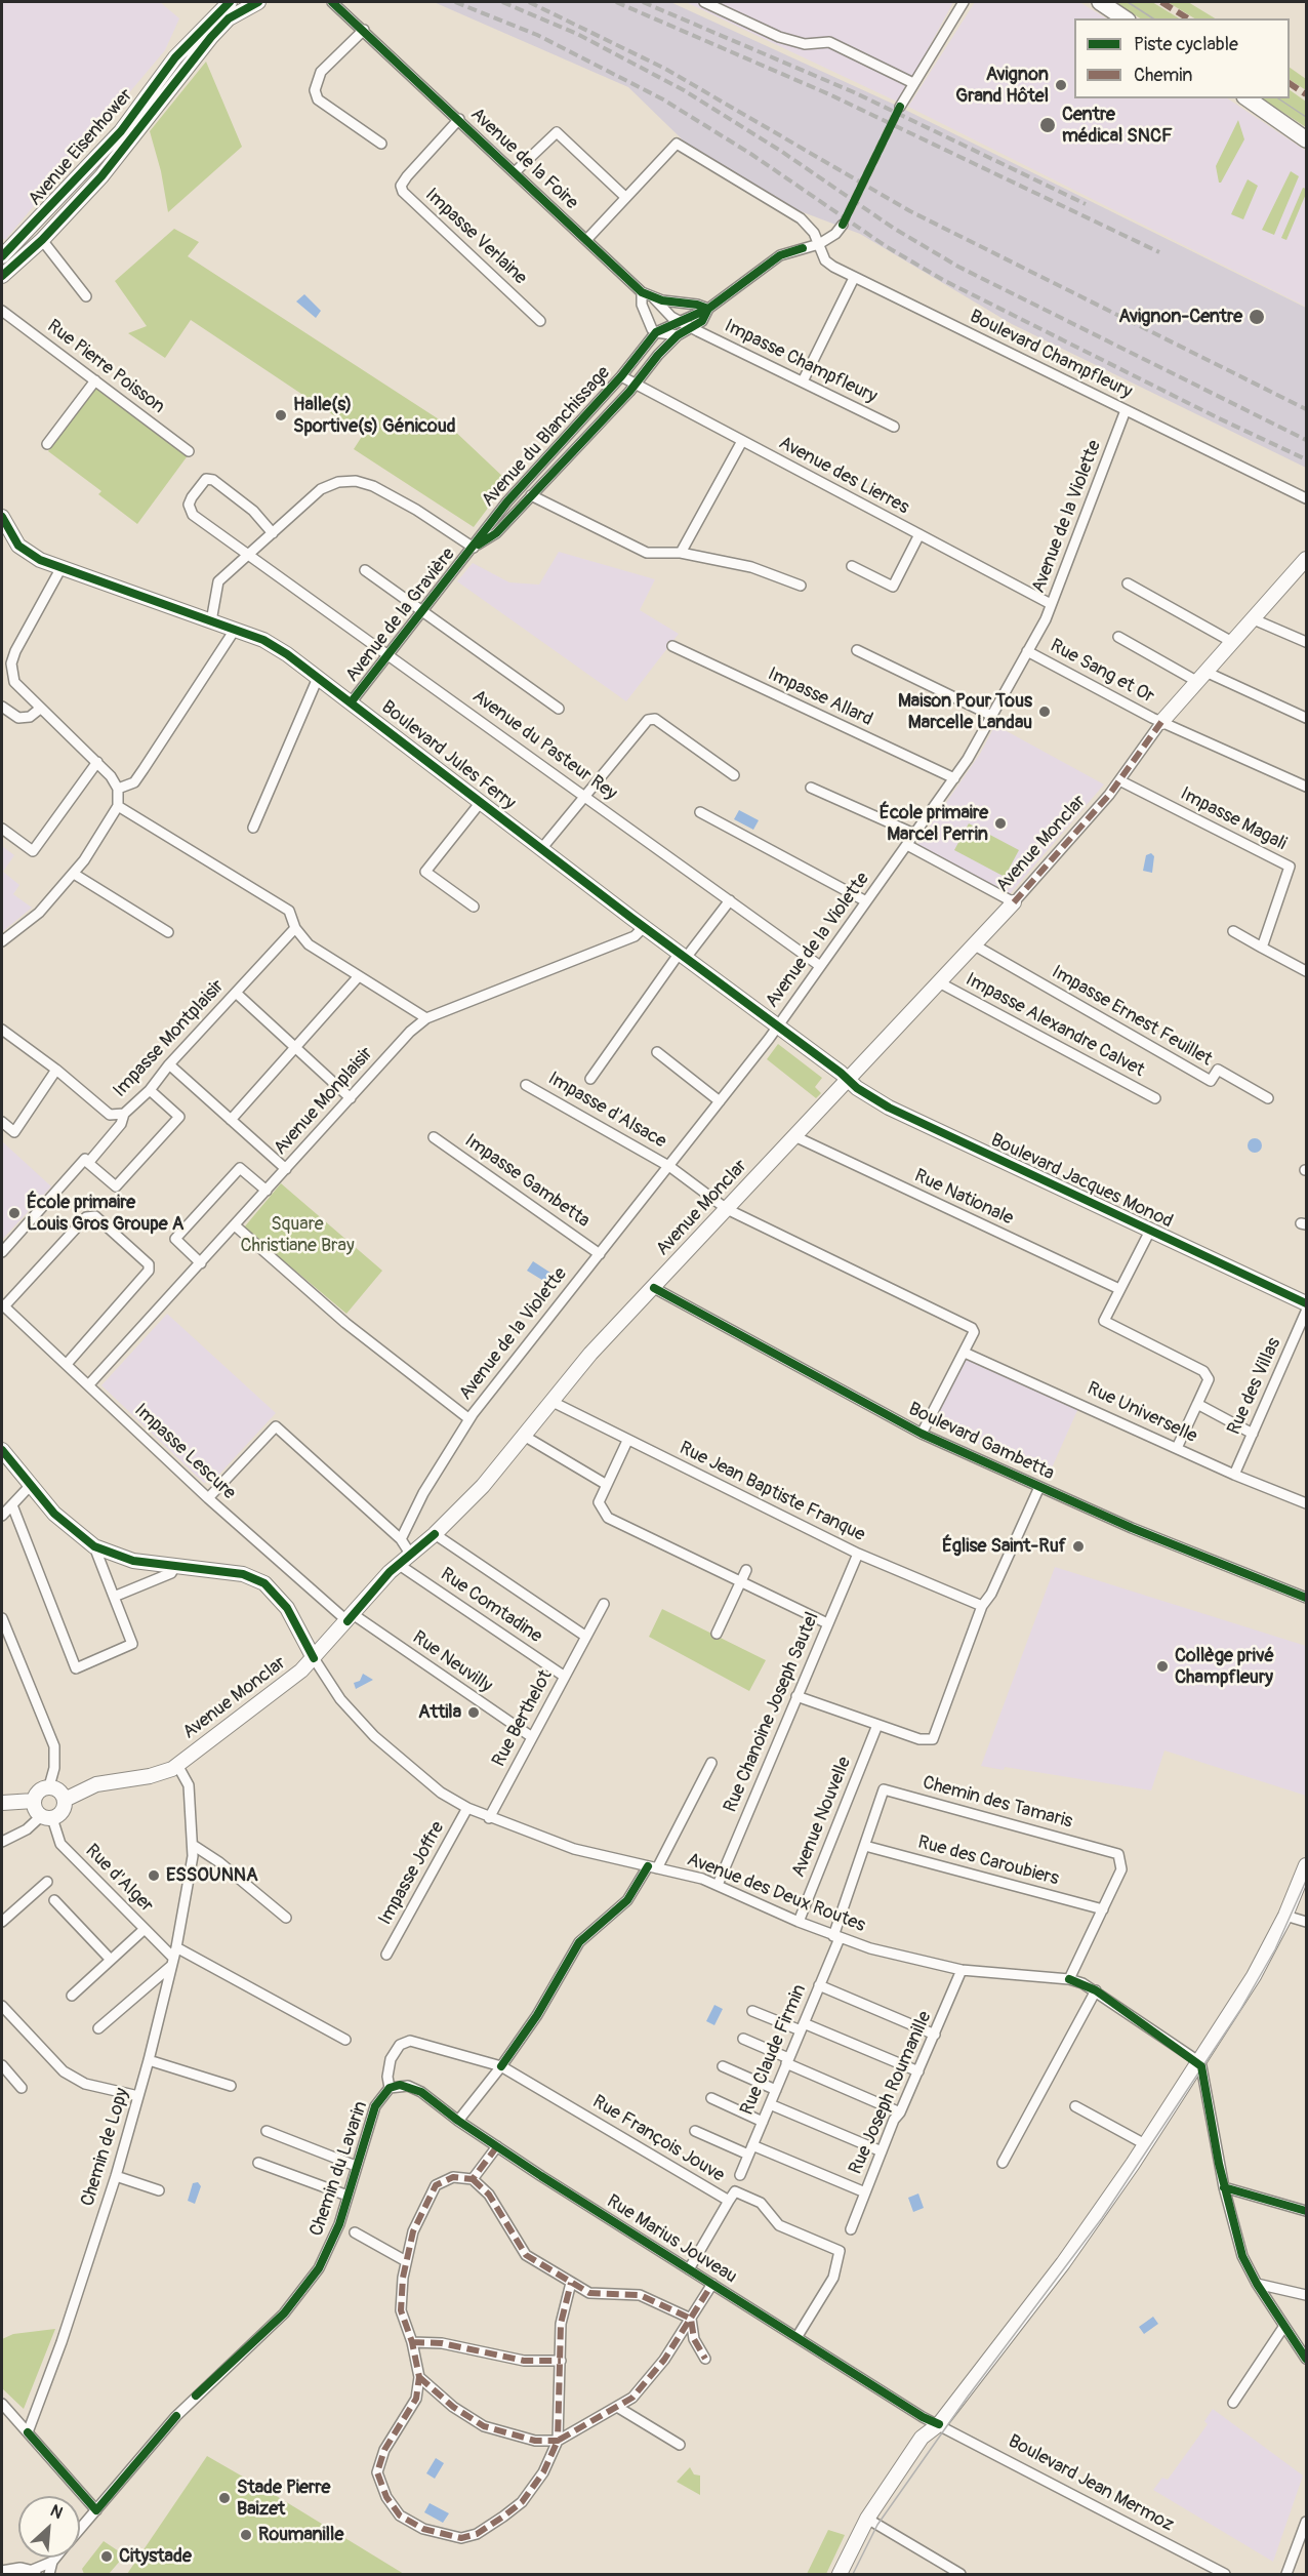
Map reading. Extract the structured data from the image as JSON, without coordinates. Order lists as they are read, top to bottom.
{
  "streets": {
    "street": [
      "Avenue Eisenhower",
      "Avenue de la Foire",
      "Impasse Verlaine",
      "Boulevard Champfleury",
      "Impasse Champfleury",
      "Rue Pierre Poisson",
      "Avenue du Blanchissage",
      "Avenue des Lierres",
      "Avenue de la Violette",
      "Avenue de la Gravière",
      "Rue Sang et Or",
      "Impasse Allard",
      "Avenue du Pasteur Rey",
      "Boulevard Jules Ferry",
      "Impasse Magali",
      "Avenue Monclar",
      "Impasse Ernest Feuillet",
      "Impasse Alexandre Calvet",
      "Impasse Montplaisir",
      "Avenue Monplaisir",
      "Impasse d'Alsace",
      "Impasse Gambetta",
      "Boulevard Jacques Monod",
      "Rue Nationale",
      "Rue des Villas",
      "Rue Universelle",
      "Boulevard Gambetta",
      "Impasse Lescure",
      "Rue Jean Baptiste Franque",
      "Rue Comtadine",
      "Rue Neuvilly",
      "Rue Chanoine Joseph Sautel",
      "Rue Berthelot",
      "Chemin des Tamaris",
      "Avenue Nouvelle",
      "Rue des Caroubiers",
      "Impasse Joffre",
      "Rue d'Alger",
      "Avenue des Deux Routes",
      "Rue Claude Firmin",
      "Rue Joseph Roumanille",
      "Rue François Jouve",
      "Chemin de Lopy",
      "Chemin du Lavarin",
      "Rue Marius Jouveau",
      "Boulevard Jean Mermoz"
    ]
  },
  "crossings": [
    ["Avenue de la Foire", "Impasse Verlaine"],
    ["Avenue de la Foire", "Impasse Champfleury"],
    ["Avenue de la Foire", "Avenue du Blanchissage"],
    ["Boulevard Champfleury", "Avenue du Blanchissage"],
    ["Boulevard Champfleury", "Avenue de la Violette"],
    ["Impasse Champfleury", "Avenue du Blanchissage"],
    ["Avenue du Blanchissage", "Avenue des Lierres"],
    ["Avenue du Blanchissage", "Avenue de la Gravière"],
    ["Avenue des Lierres", "Avenue de la Violette"],
    ["Avenue de la Violette", "Rue Sang et Or"],
    ["Avenue de la Violette", "Impasse Allard"],
    ["Avenue de la Violette", "Avenue du Pasteur Rey"],
    ["Avenue de la Violette", "Boulevard Jules Ferry"],
    ["Avenue de la Violette", "Impasse d'Alsace"],
    ["Avenue de la Violette", "Impasse Gambetta"],
    ["Avenue de la Gravière", "Avenue du Pasteur Rey"],
    ["Avenue de la Gravière", "Boulevard Jules Ferry"],
    ["Rue Sang et Or", "Avenue Monclar"],
    ["Boulevard Jules Ferry", "Avenue Monclar"],
    ["Boulevard Jules Ferry", "Avenue Monplaisir"],
    ["Boulevard Jules Ferry", "Boulevard Jacques Monod"],
    ["Impasse Magali", "Avenue Monclar"],
    ["Avenue Monclar", "Impasse Ernest Feuillet"],
    ["Avenue Monclar", "Impasse Alexandre Calvet"],
    ["Avenue Monclar", "Impasse d'Alsace"],
    ["Avenue Monclar", "Boulevard Jacques Monod"],
    ["Avenue Monclar", "Rue Nationale"],
    ["Avenue Monclar", "Boulevard Gambetta"],
    ["Avenue Monclar", "Impasse Lescure"],
    ["Avenue Monclar", "Rue Jean Baptiste Franque"],
    ["Avenue Monclar", "Rue Comtadine"],
    ["Avenue Monclar", "Rue Neuvilly"],
    ["Avenue Monclar", "Rue d'Alger"],
    ["Avenue Monclar", "Avenue des Deux Routes"],
    ["Avenue Monclar", "Chemin de Lopy"],
    ["Avenue Monplaisir", "Impasse Lescure"],
    ["Rue des Villas", "Rue Universelle"],
    ["Impasse Lescure", "Rue Neuvilly"],
    ["Rue Jean Baptiste Franque", "Rue Chanoine Joseph Sautel"],
    ["Rue Comtadine", "Rue Berthelot"],
    ["Rue Neuvilly", "Rue Berthelot"],
    ["Rue Chanoine Joseph Sautel", "Avenue des Deux Routes"],
    ["Rue Berthelot", "Avenue des Deux Routes"],
    ["Chemin des Tamaris", "Rue des Caroubiers"],
    ["Chemin des Tamaris", "Avenue des Deux Routes"],
    ["Chemin des Tamaris", "Rue Claude Firmin"],
    ["Avenue Nouvelle", "Avenue des Deux Routes"],
    ["Impasse Joffre", "Avenue des Deux Routes"],
    ["Rue d'Alger", "Chemin de Lopy"],
    ["Avenue des Deux Routes", "Rue Claude Firmin"],
    ["Avenue des Deux Routes", "Rue Joseph Roumanille"],
    ["Rue François Jouve", "Chemin du Lavarin"],
    ["Rue François Jouve", "Rue Marius Jouveau"],
    ["Chemin du Lavarin", "Rue Marius Jouveau"],
    ["Rue Marius Jouveau", "Boulevard Jean Mermoz"]
  ],
  "parks": ["Square Christiane Bray"],
  "places": [
    "Avignon Grand Hôtel",
    "Centre médical SNCF",
    "Avignon-Centre",
    "Halle(s) Sportive(s) Génicoud",
    "Maison Pour Tous Marcelle Landau",
    "École primaire Marcel Perrin",
    "École primaire Louis Gros Groupe A",
    "Église Saint-Ruf",
    "Collège privé Champfleury",
    "Attila",
    "ESSOUNNA",
    "Stade Pierre Baizet",
    "Roumanille",
    "Citystade"
  ],
  "legend": ["Piste cyclable", "Chemin"],
  "north": "top right"
}
